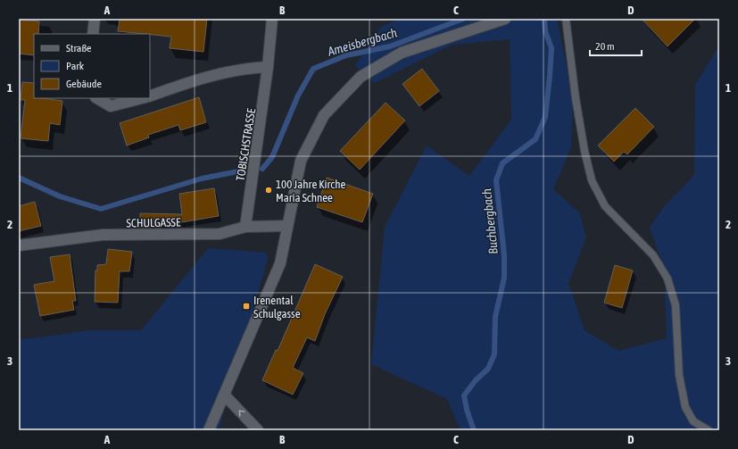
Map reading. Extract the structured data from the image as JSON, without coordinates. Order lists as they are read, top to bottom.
{
  "streets": {
    "street": ["TOBISCHSTRASSE", "SCHULGASSE"]
  },
  "crossings": [
    ["TOBISCHSTRASSE", "SCHULGASSE"]
  ],
  "water": ["Ameisbergbach", "Buchbergbach"],
  "places": {
    "other": ["100 Jahre Kirche Maria Schnee"],
    "transit": ["Irenental Schulgasse"]
  },
  "legend": ["Straße", "Park", "Gebäude"],
  "scale_bar": "20 m",
  "grid": {
    "columns": [
      "A",
      "B",
      "C",
      "D"
    ],
    "rows": ["1", "2", "3"]
  }
}
